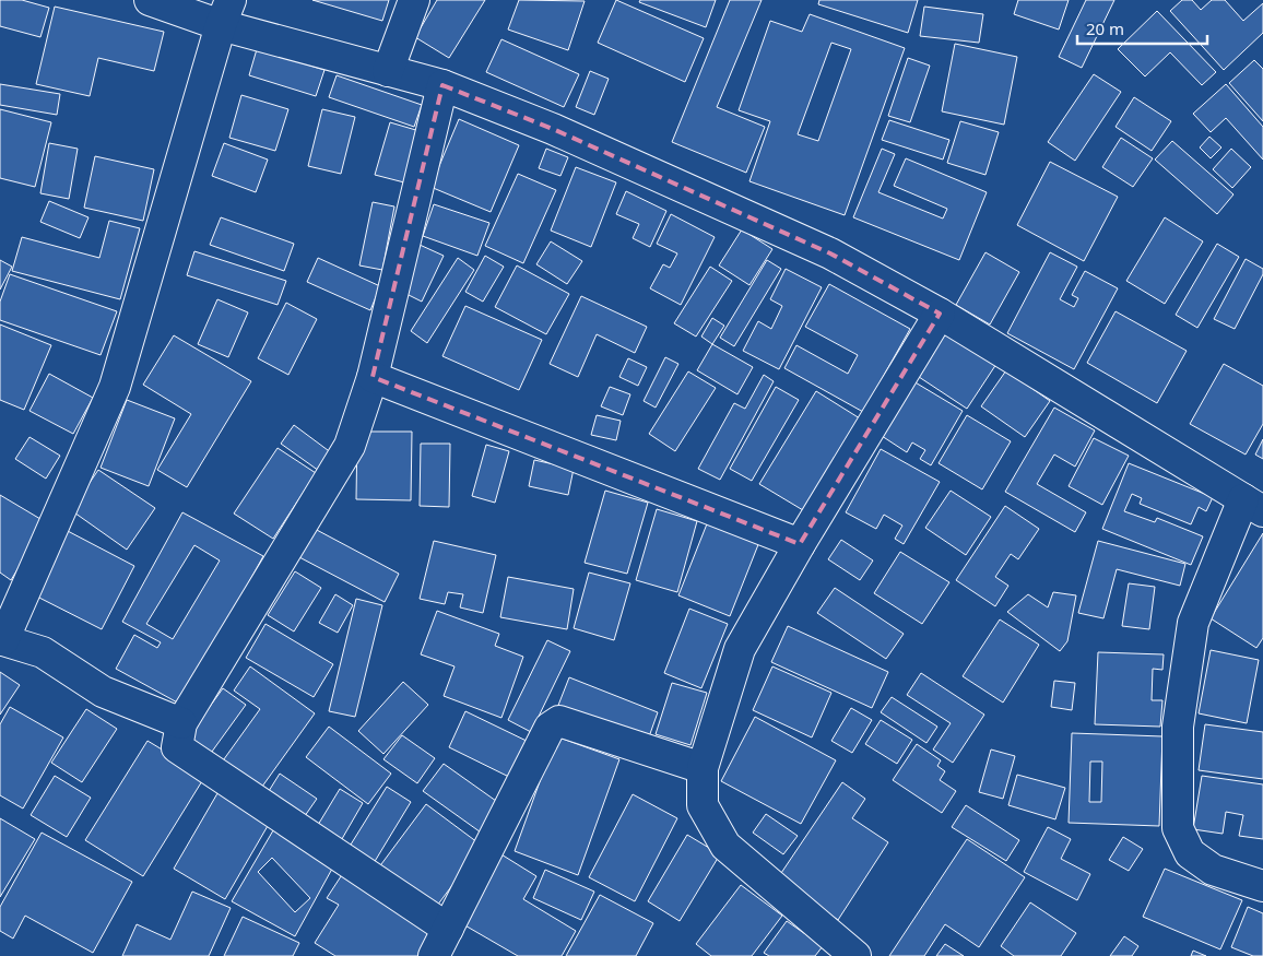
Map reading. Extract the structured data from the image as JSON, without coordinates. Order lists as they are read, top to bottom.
{
  "scale_bar": "20 m"
}
